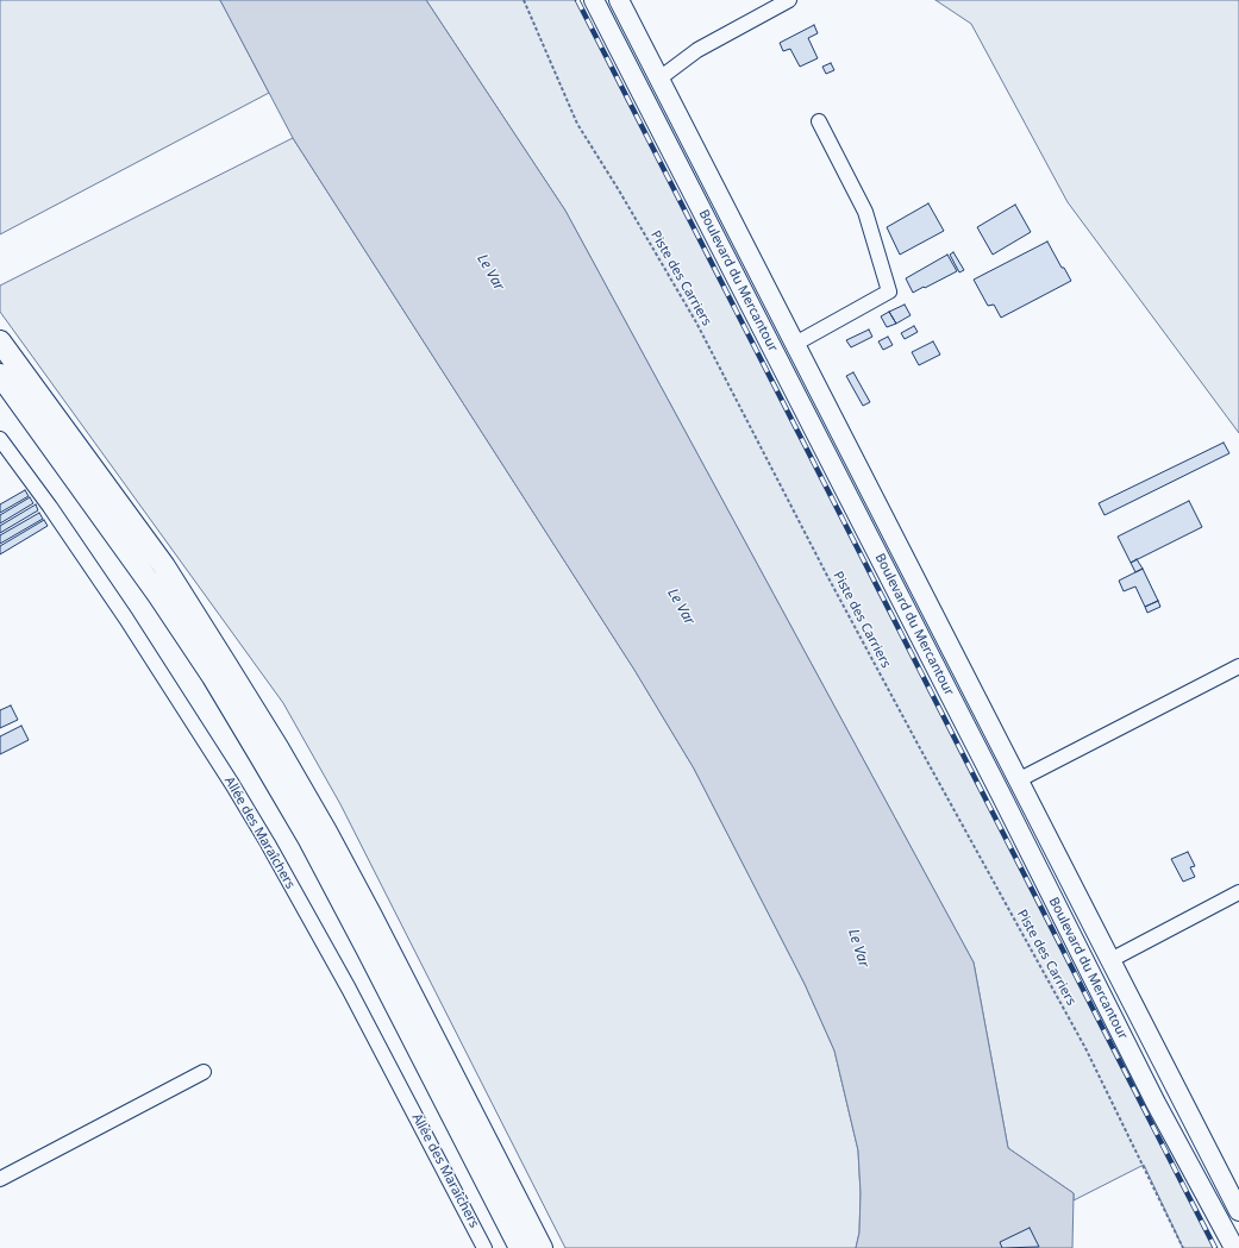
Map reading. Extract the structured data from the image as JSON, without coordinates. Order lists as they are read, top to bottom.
{
  "streets": {
    "main road": ["Boulevard du Mercantour"],
    "street": ["Allée des Maraîchers"],
    "path": ["Piste des Carriers"]
  },
  "water": ["Le Var"]
}
